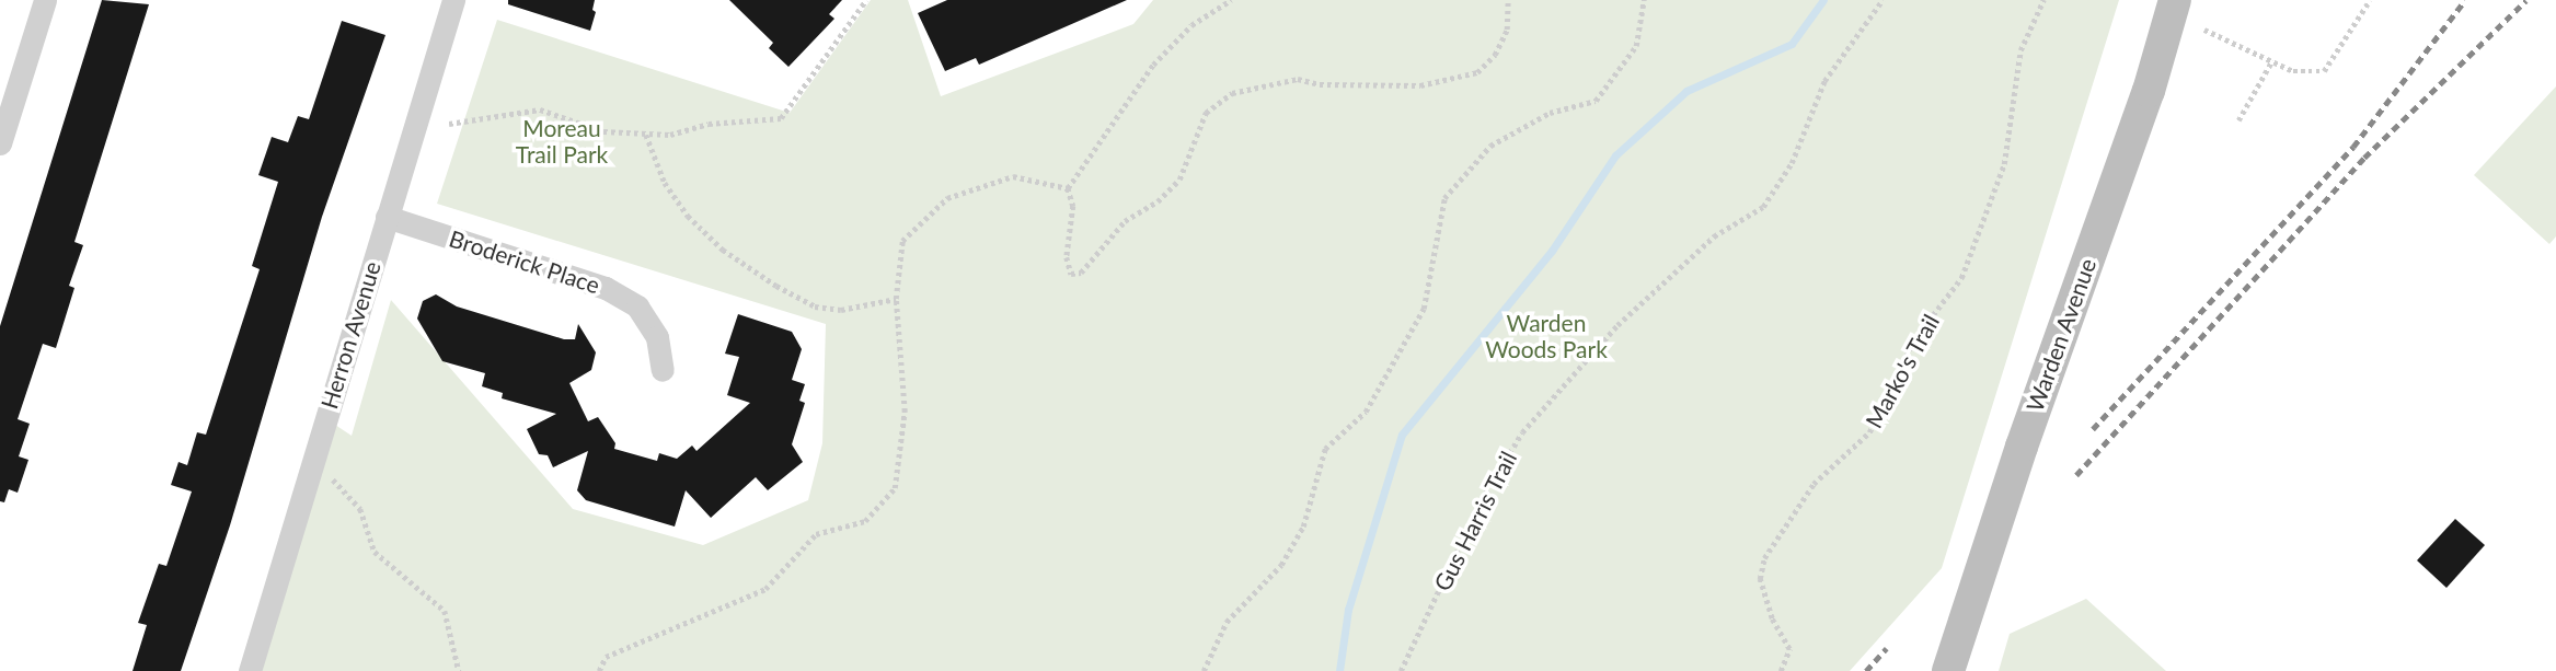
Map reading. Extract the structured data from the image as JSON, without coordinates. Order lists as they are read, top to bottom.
{
  "streets": {
    "main road": ["Warden Avenue"],
    "street": ["Broderick Place", "Herron Avenue"],
    "path": ["Marko's Trail", "Gus Harris Trail"]
  },
  "crossings": [
    ["Broderick Place", "Herron Avenue"]
  ],
  "parks": ["Moreau Trail Park", "Warden Woods Park"]
}
